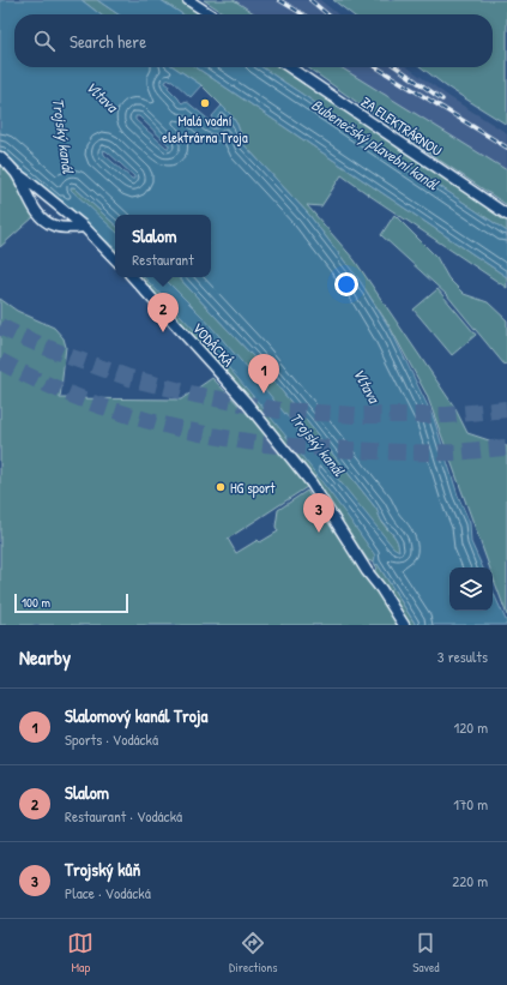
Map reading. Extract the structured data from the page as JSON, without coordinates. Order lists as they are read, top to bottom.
{
  "streets": {
    "street": ["ZA ELEKTRÁRNOU", "VODÁCKÁ"]
  },
  "water": ["Vltava", "Trojský kanál", "Bubenečský plavební kanál"],
  "places": ["Malá vodní elektrárna Troja", "HG sport"],
  "scale_bar": "100 m",
  "page": {
    "search": "Search here",
    "popup": ["Slalom", "Restaurant"],
    "pins": ["2", "1", "3"],
    "scale": "100 m",
    "heading": ["Nearby", "3 results"],
    "list": [
      {
        "mark": "1",
        "name": "Slalomový kanál Troja",
        "note": "Sports · Vodácká",
        "value": "120 m"
      },
      {
        "mark": "2",
        "name": "Slalom",
        "note": "Restaurant · Vodácká",
        "value": "170 m"
      },
      {
        "mark": "3",
        "name": "Trojský kůň",
        "note": "Place · Vodácká",
        "value": "220 m"
      }
    ],
    "nav": ["Map", "Directions", "Saved"]
  }
}
